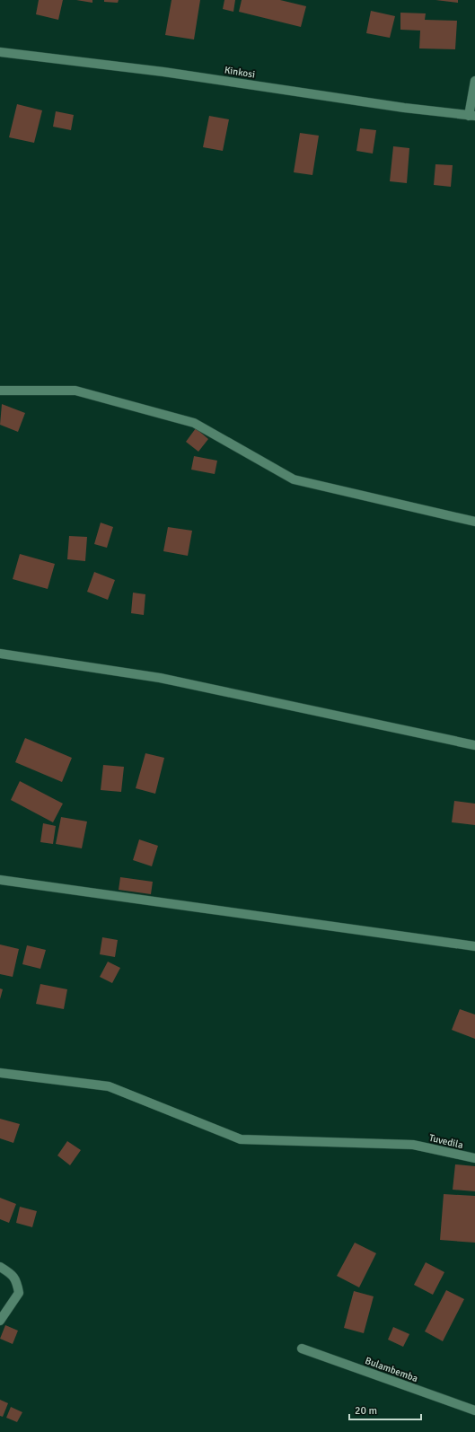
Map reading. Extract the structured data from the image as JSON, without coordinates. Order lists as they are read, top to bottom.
{
  "streets": {
    "street": ["Kinkosi", "Tuvedila", "Bulambemba"]
  },
  "scale_bar": "20 m"
}
